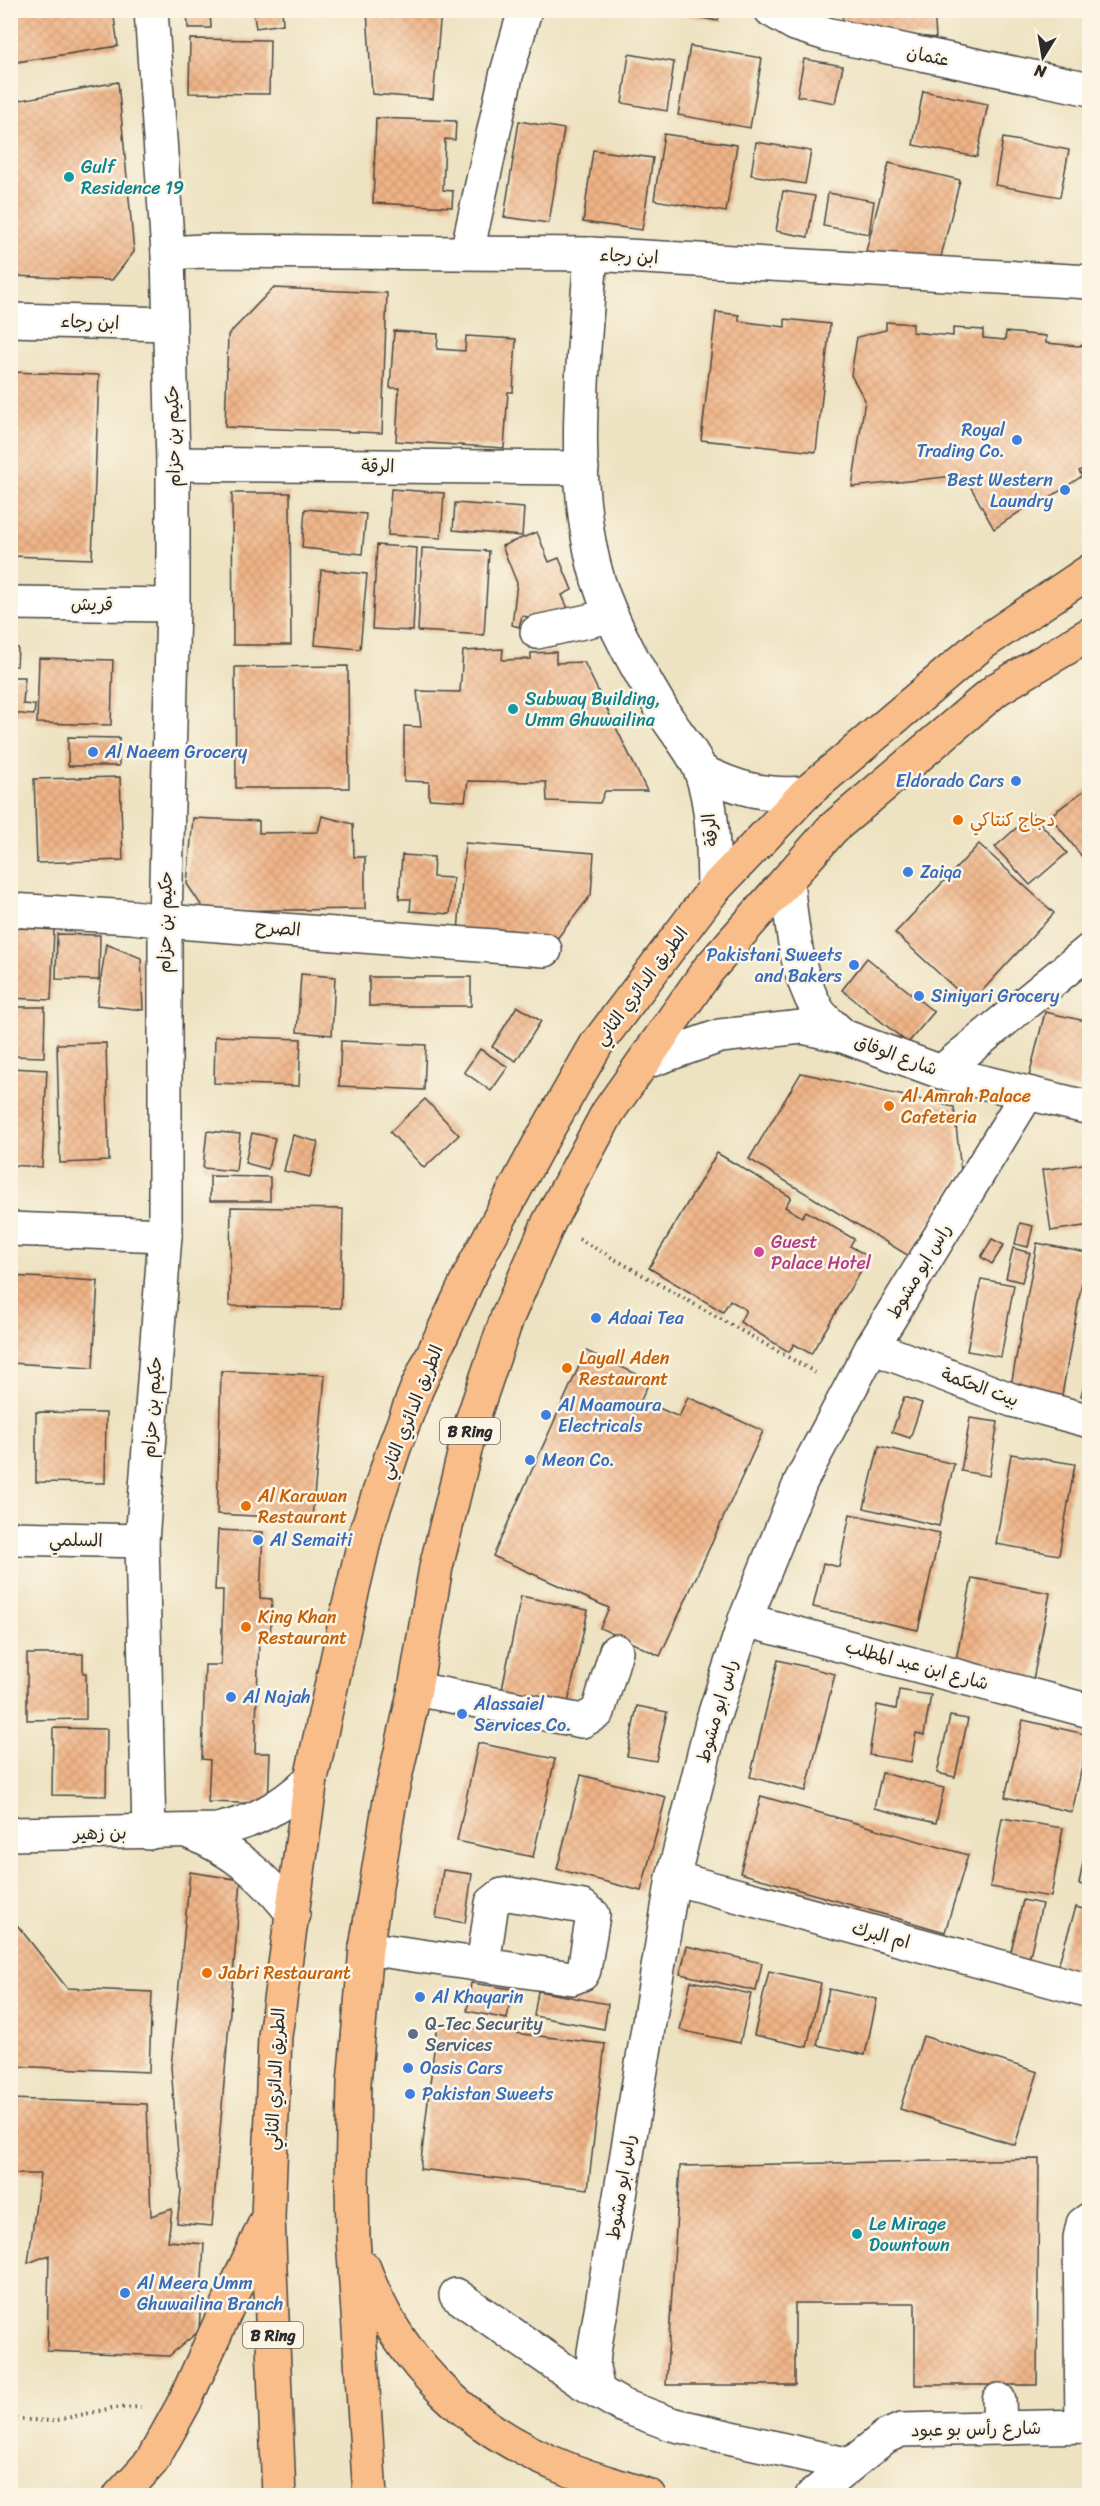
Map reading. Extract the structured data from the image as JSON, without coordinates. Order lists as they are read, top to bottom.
{
  "streets": {
    "main road": ["الطريق الدائري الثاني", "B Ring"],
    "street": [
      "عثمان",
      "ابن رجاء",
      "حكيم بن حزام",
      "الرقة",
      "قريش",
      "الصرح",
      "شارع الوفاق",
      "راس ابو مشوط",
      "بيت الحكمة",
      "السلمي",
      "شارع ابن عبد المطلب",
      "بن زهير",
      "ام البرك",
      "شارع رأس بو عبود"
    ]
  },
  "crossings": [
    ["ابن رجاء", "حكيم بن حزام"],
    ["ابن رجاء", "الرقة"],
    ["حكيم بن حزام", "الرقة"],
    ["حكيم بن حزام", "قريش"],
    ["حكيم بن حزام", "الصرح"],
    ["حكيم بن حزام", "السلمي"],
    ["حكيم بن حزام", "بن زهير"],
    ["الرقة", "الطريق الدائري الثاني"],
    ["الطريق الدائري الثاني", "بن زهير"],
    ["شارع الوفاق", "راس ابو مشوط"],
    ["شارع الوفاق", "B Ring"],
    ["راس ابو مشوط", "بيت الحكمة"],
    ["راس ابو مشوط", "شارع ابن عبد المطلب"],
    ["راس ابو مشوط", "ام البرك"]
  ],
  "places": [
    "Gulf Residence 19",
    "Royal Trading Co.",
    "Best Western Laundry",
    "Subway Building, Umm Ghuwailina",
    "Al Naeem Grocery",
    "Eldorado Cars",
    "دجاج كنتاكي",
    "Zaiqa",
    "Pakistani Sweets and Bakers",
    "Siniyari Grocery",
    "Al Amrah Palace Cafeteria",
    "Guest Palace Hotel",
    "Adaai Tea",
    "Layall Aden Restaurant",
    "Al Maamoura Electricals",
    "Meon Co.",
    "Al Karawan Restaurant",
    "Al Semaiti",
    "King Khan Restaurant",
    "Al Najah",
    "Alassaiel Services Co.",
    "Jabri Restaurant",
    "Al Khayarin",
    "Q-Tec Security Services",
    "Oasis Cars",
    "Pakistan Sweets",
    "Le Mirage Downtown",
    "Al Meera Umm Ghuwailina Branch"
  ],
  "north": "bottom"
}
